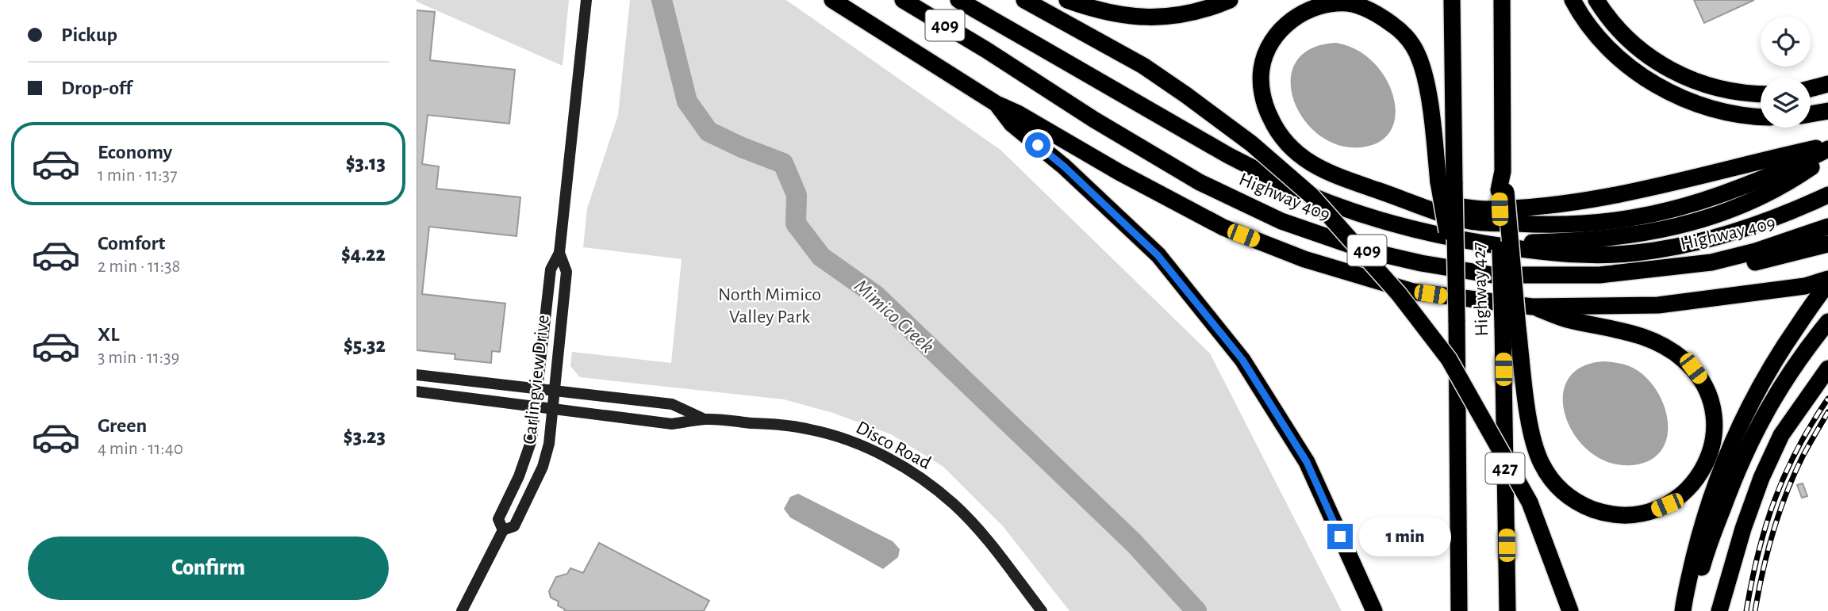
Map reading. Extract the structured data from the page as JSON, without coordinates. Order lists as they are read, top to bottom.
{
  "streets": {
    "highway": [
      "409",
      "Highway 409",
      "Highway 427",
      "427"
    ],
    "main road": ["Carlingview Drive", "Disco Road"]
  },
  "crossings": [
    ["Carlingview Drive", "Disco Road"]
  ],
  "water": ["Mimico Creek"],
  "parks": ["North Mimico Valley Park"],
  "page": {
    "banner": ["Pickup", "Drop-off"],
    "list": [
      {
        "name": "Economy",
        "note": "1 min · 11:37",
        "value": "$3.13"
      },
      {
        "name": "Comfort",
        "note": "2 min · 11:38",
        "value": "$4.22"
      },
      {
        "name": "XL",
        "note": "3 min · 11:39",
        "value": "$5.32"
      },
      {
        "name": "Green",
        "note": "4 min · 11:40",
        "value": "$3.23"
      }
    ],
    "bubble": "1 min",
    "buttons": "Confirm"
  }
}
